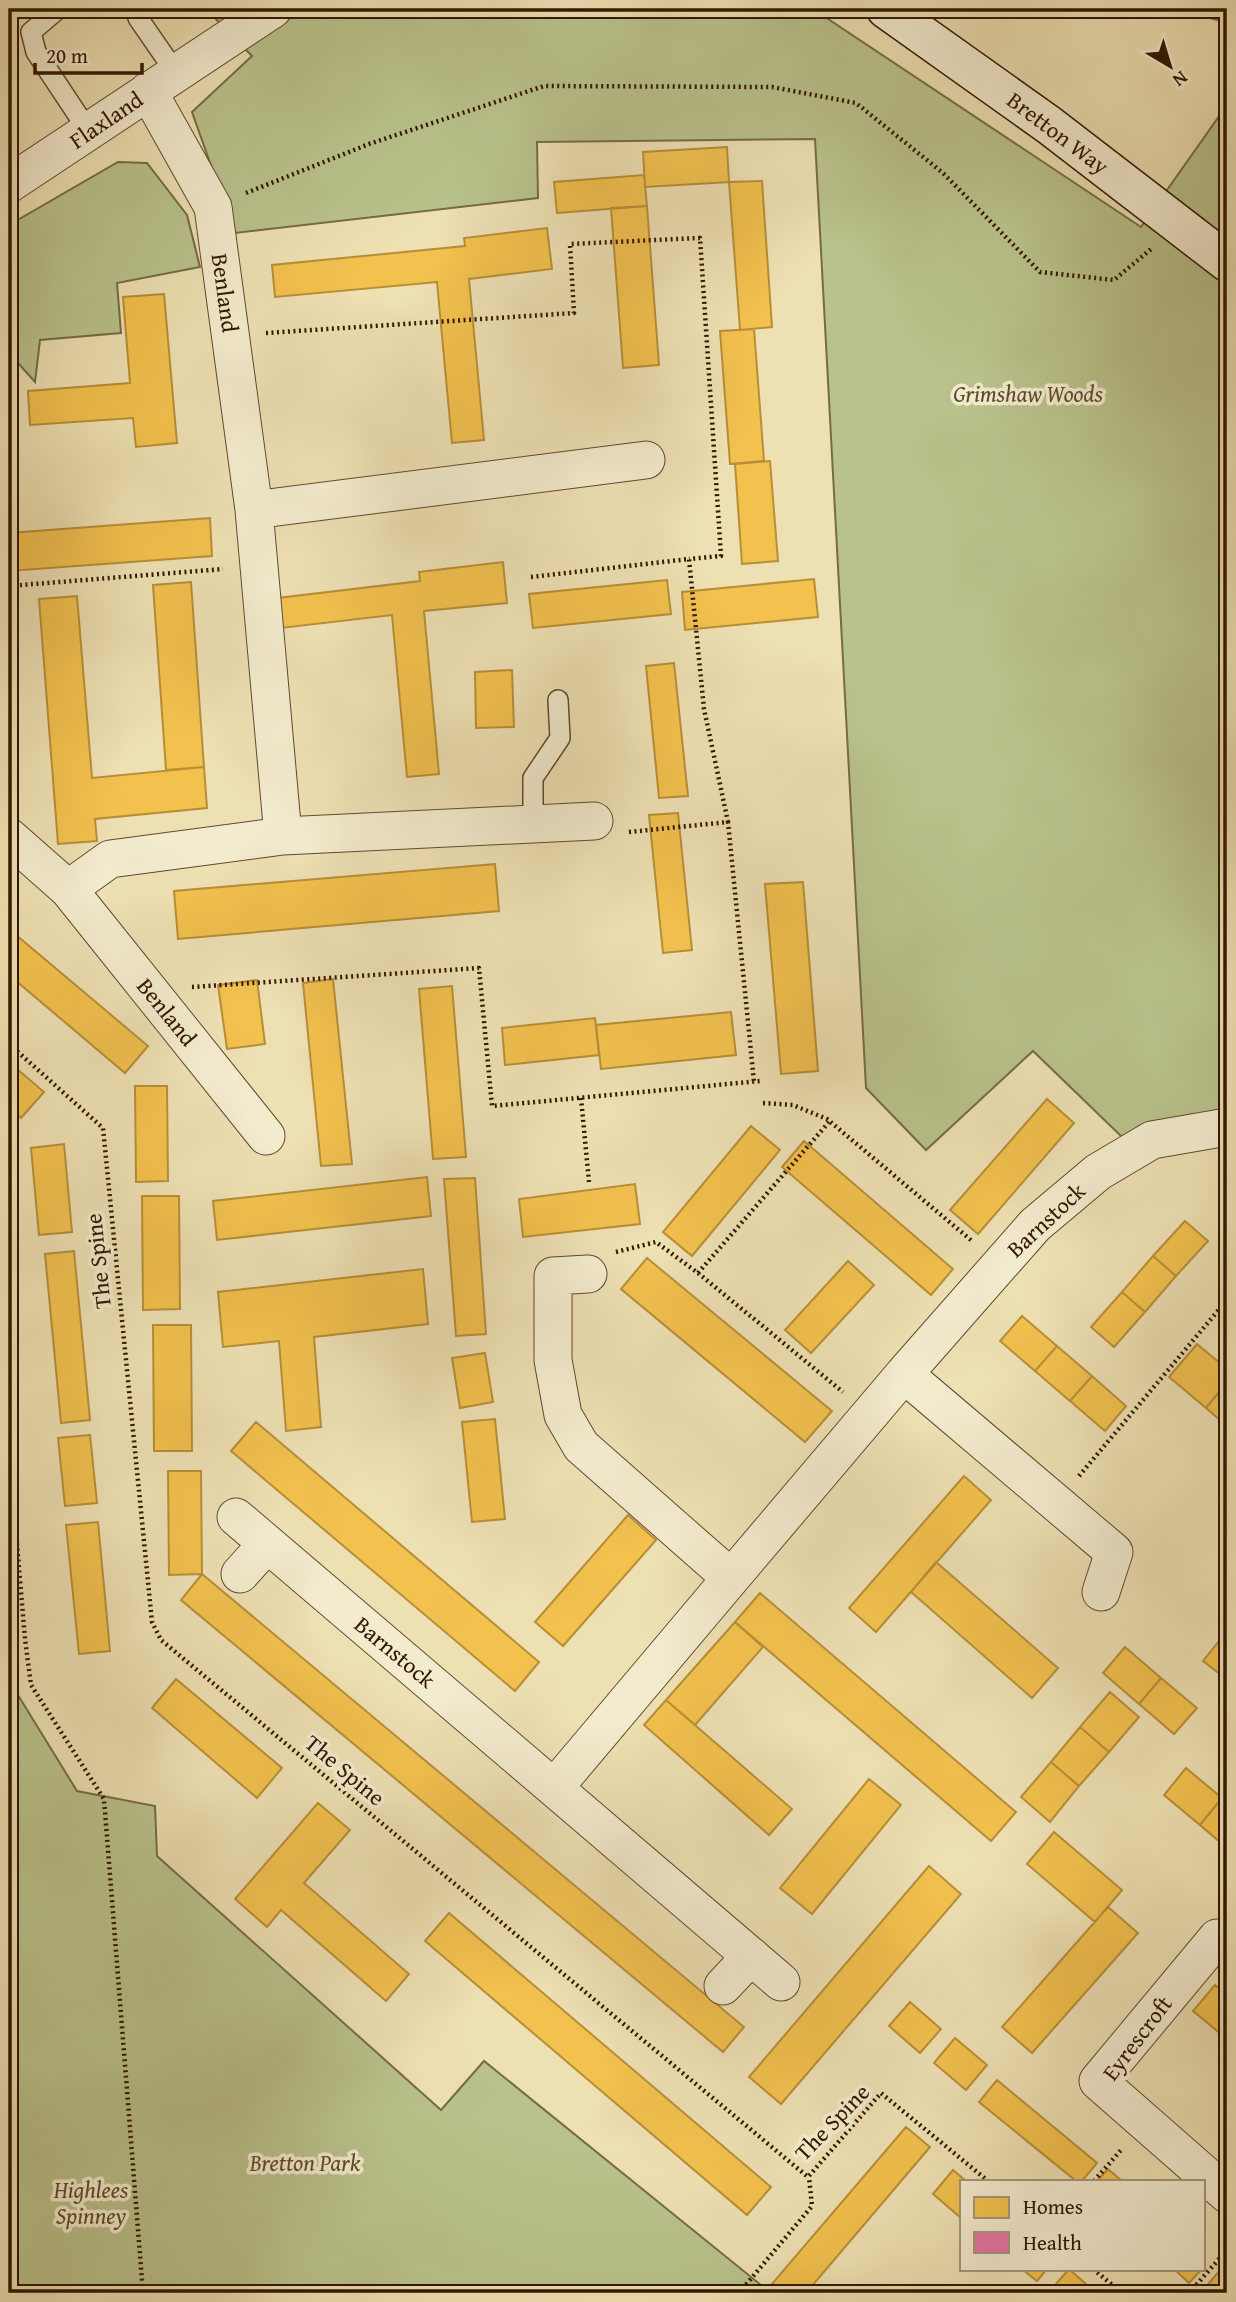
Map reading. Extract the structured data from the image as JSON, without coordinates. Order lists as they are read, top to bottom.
{
  "streets": {
    "street": [
      "Flaxland",
      "Bretton Way",
      "Benland",
      "Barnstock",
      "Eyrescroft"
    ],
    "path": ["The Spine"]
  },
  "crossings": [
    ["Flaxland", "Benland"]
  ],
  "parks": ["Grimshaw Woods", "Bretton Park", "Highlees Spinney"],
  "legend": ["Homes", "Health"],
  "scale_bar": "20 m",
  "north": "bottom right"
}
